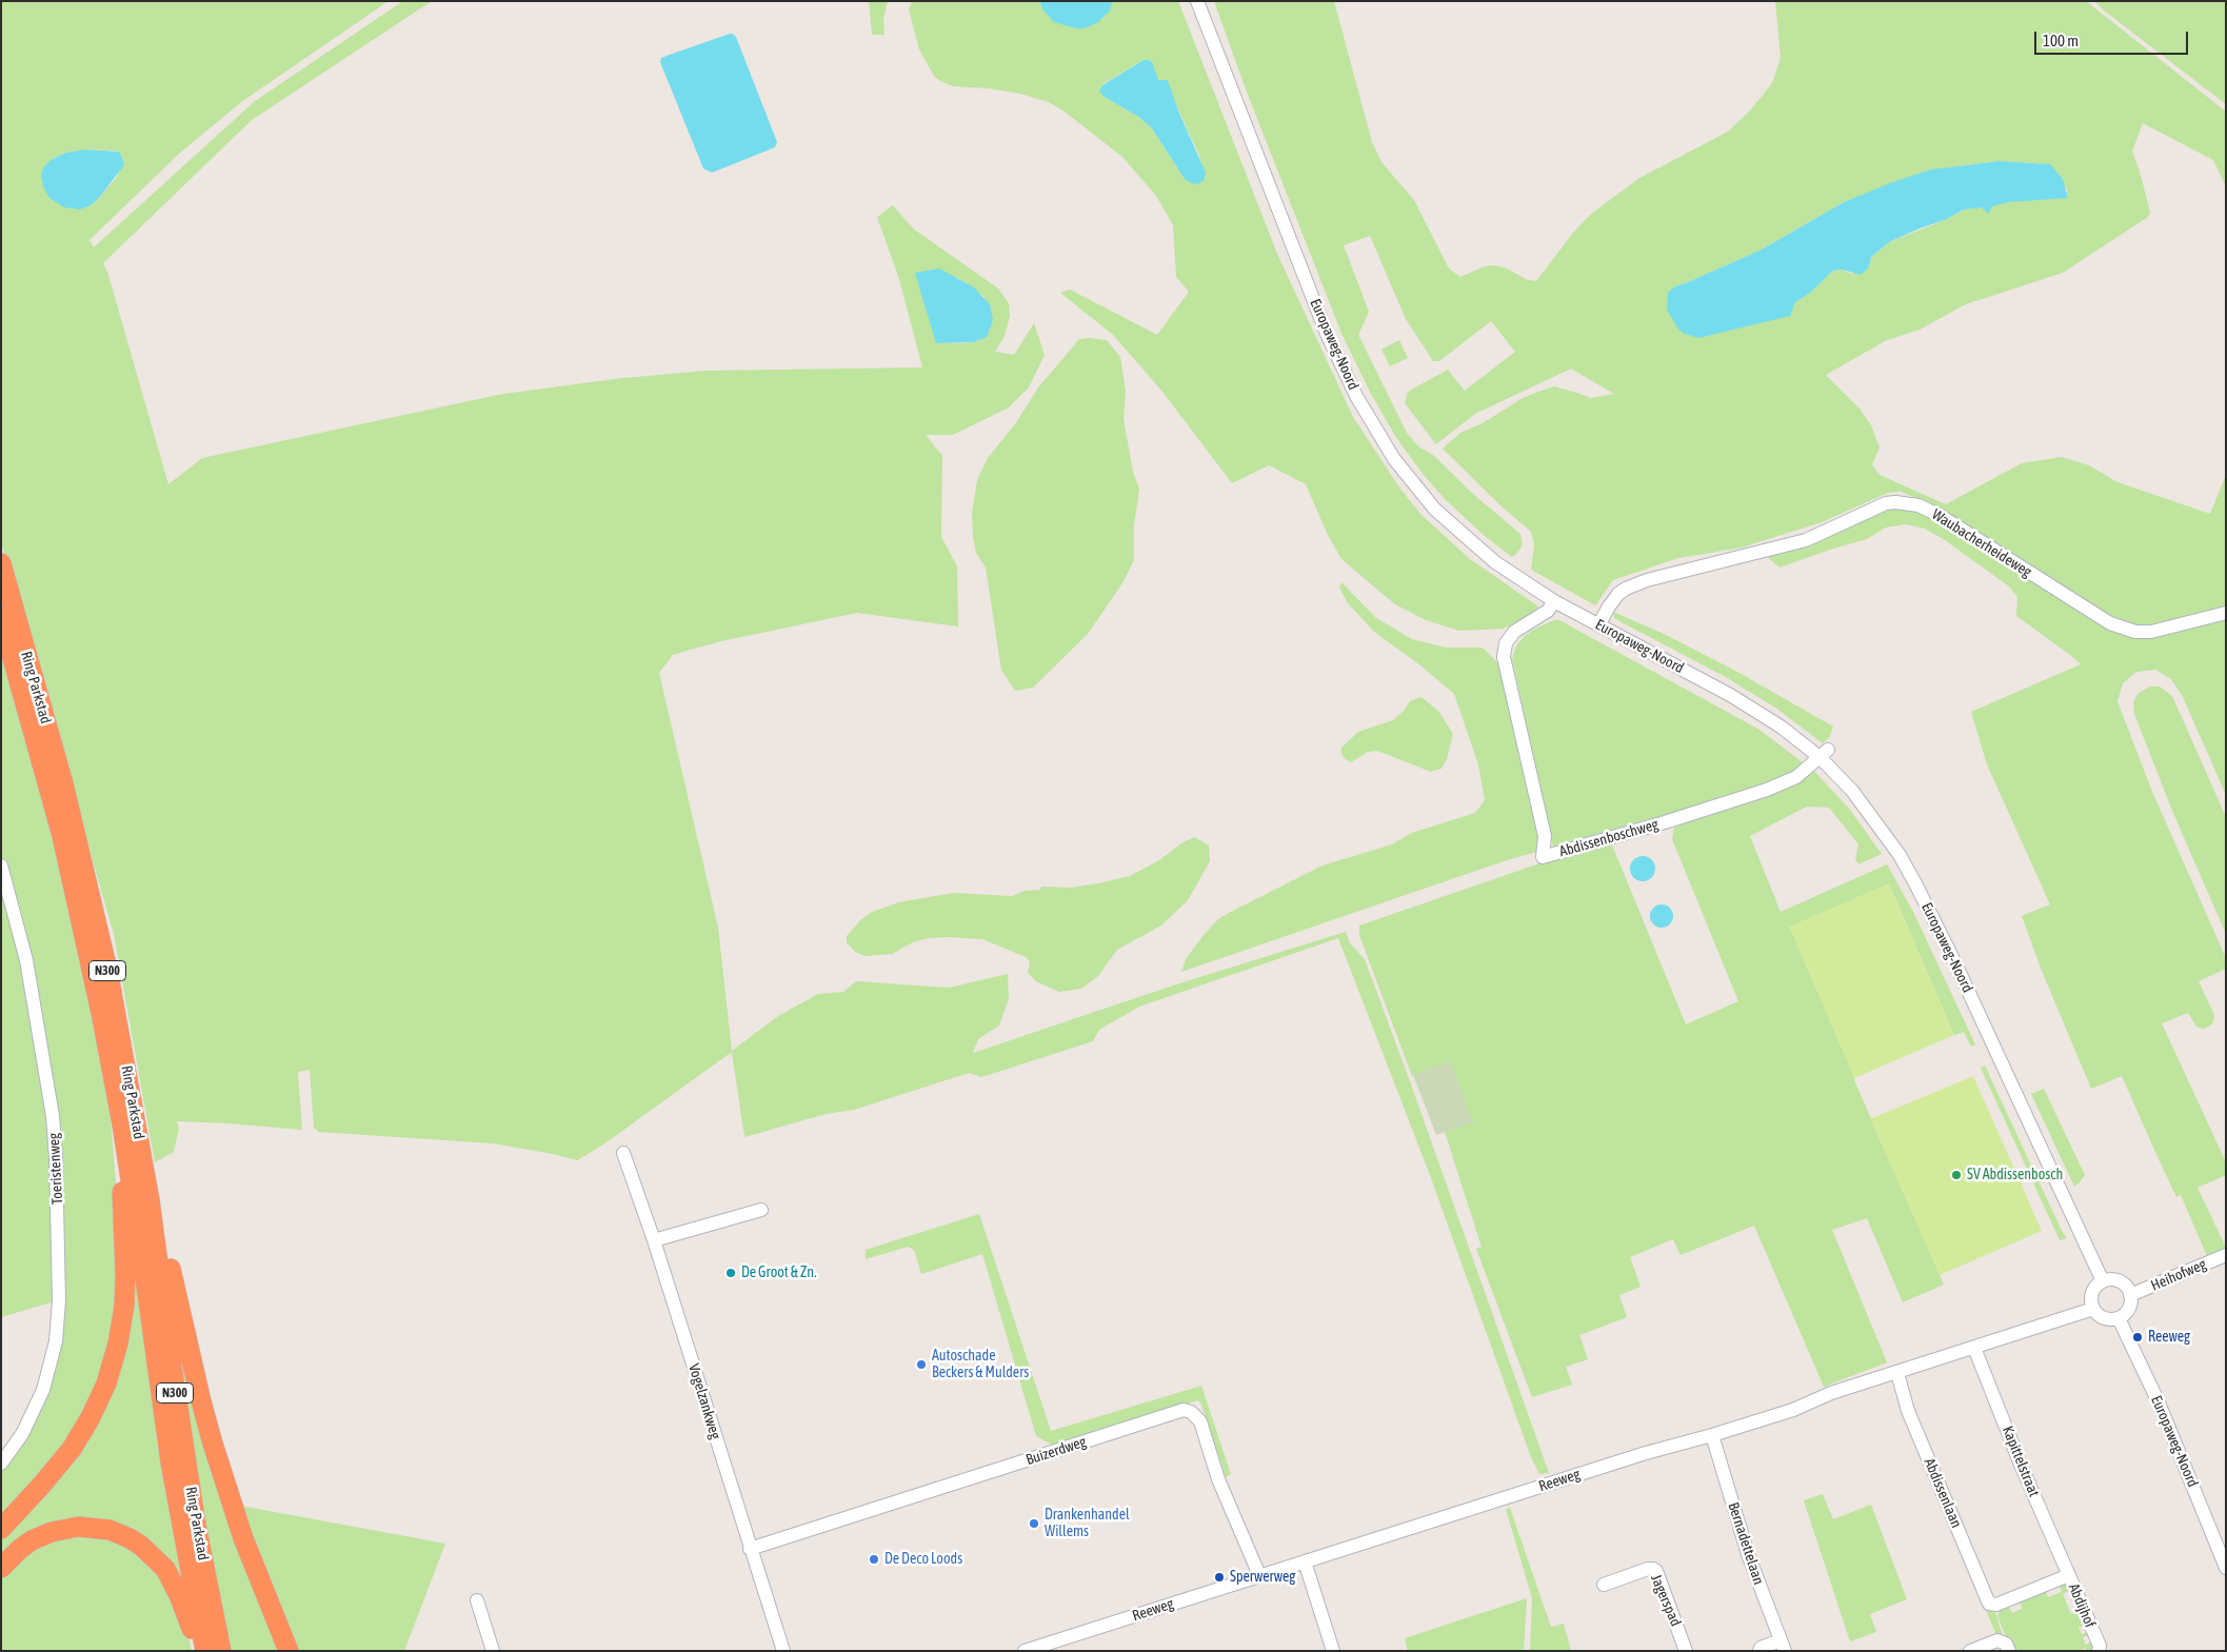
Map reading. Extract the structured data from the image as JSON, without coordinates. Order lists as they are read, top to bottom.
{
  "streets": {
    "highway": ["Ring Parkstad", "N300"],
    "street": [
      "Europaweg-Noord",
      "Waubacherheideweg",
      "Abdissenboschweg",
      "Toeristenweg",
      "Heihofweg",
      "Vogelzankweg",
      "Buizerdweg",
      "Kapittelstraat",
      "Reeweg",
      "Abdissenlaan",
      "Bernadettelaan",
      "Jagerspad",
      "Abdijhof"
    ]
  },
  "crossings": [
    ["Europaweg-Noord", "Waubacherheideweg"],
    ["Europaweg-Noord", "Abdissenboschweg"],
    ["Europaweg-Noord", "Heihofweg"],
    ["Europaweg-Noord", "Reeweg"],
    ["Ring Parkstad", "N300"],
    ["Heihofweg", "Reeweg"],
    ["Vogelzankweg", "Buizerdweg"],
    ["Buizerdweg", "Reeweg"],
    ["Kapittelstraat", "Reeweg"],
    ["Kapittelstraat", "Abdijhof"],
    ["Reeweg", "Abdissenlaan"],
    ["Reeweg", "Bernadettelaan"],
    ["Abdissenlaan", "Abdijhof"]
  ],
  "places": [
    "SV Abdissenbosch",
    "De Groot & Zn.",
    "Reeweg",
    "Autoschade Beckers & Mulders",
    "Drankenhandel Willems",
    "De Deco Loods",
    "Sperwerweg"
  ],
  "scale_bar": "100 m"
}
